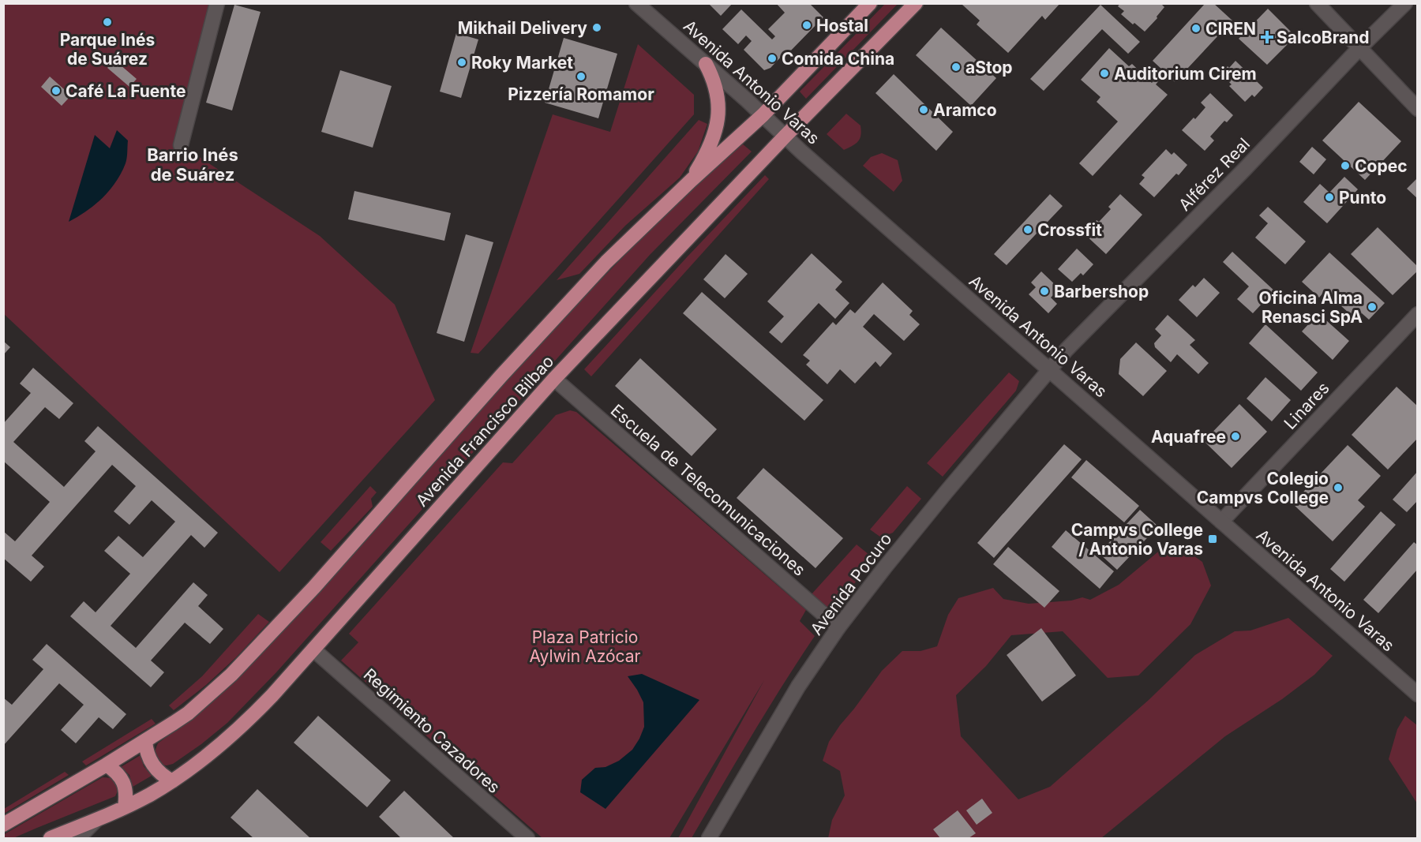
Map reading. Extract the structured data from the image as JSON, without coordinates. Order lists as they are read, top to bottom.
{
  "streets": {
    "main road": [
      "Avenida Antonio Varas",
      "Alférez Real",
      "Linares",
      "Avenida Francisco Bilbao",
      "Escuela de Telecomunicaciones",
      "Avenida Pocuro",
      "Regimiento Cazadores"
    ]
  },
  "crossings": [
    ["Avenida Antonio Varas", "Alférez Real"],
    ["Avenida Antonio Varas", "Linares"],
    ["Avenida Antonio Varas", "Avenida Francisco Bilbao"],
    ["Avenida Antonio Varas", "Avenida Pocuro"],
    ["Alférez Real", "Avenida Pocuro"],
    ["Avenida Francisco Bilbao", "Escuela de Telecomunicaciones"],
    ["Avenida Francisco Bilbao", "Regimiento Cazadores"],
    ["Escuela de Telecomunicaciones", "Avenida Pocuro"]
  ],
  "districts": ["Barrio Inés de Suárez"],
  "parks": ["Plaza Patricio Aylwin Azócar"],
  "places": {
    "other": [
      "Parque Inés de Suárez",
      "Hostal",
      "Mikhail Delivery",
      "CIREN",
      "Comida China",
      "Roky Market",
      "aStop",
      "Auditorium Cirem",
      "Pizzería Romamor",
      "Café La Fuente",
      "Aramco",
      "Copec",
      "Punto",
      "Crossfit",
      "Barbershop",
      "Oficina Alma Renasci SpA",
      "Aquafree",
      "Colegio Campvs College"
    ],
    "health": ["SalcoBrand"],
    "transit": ["Campvs College / Antonio Varas"]
  }
}
